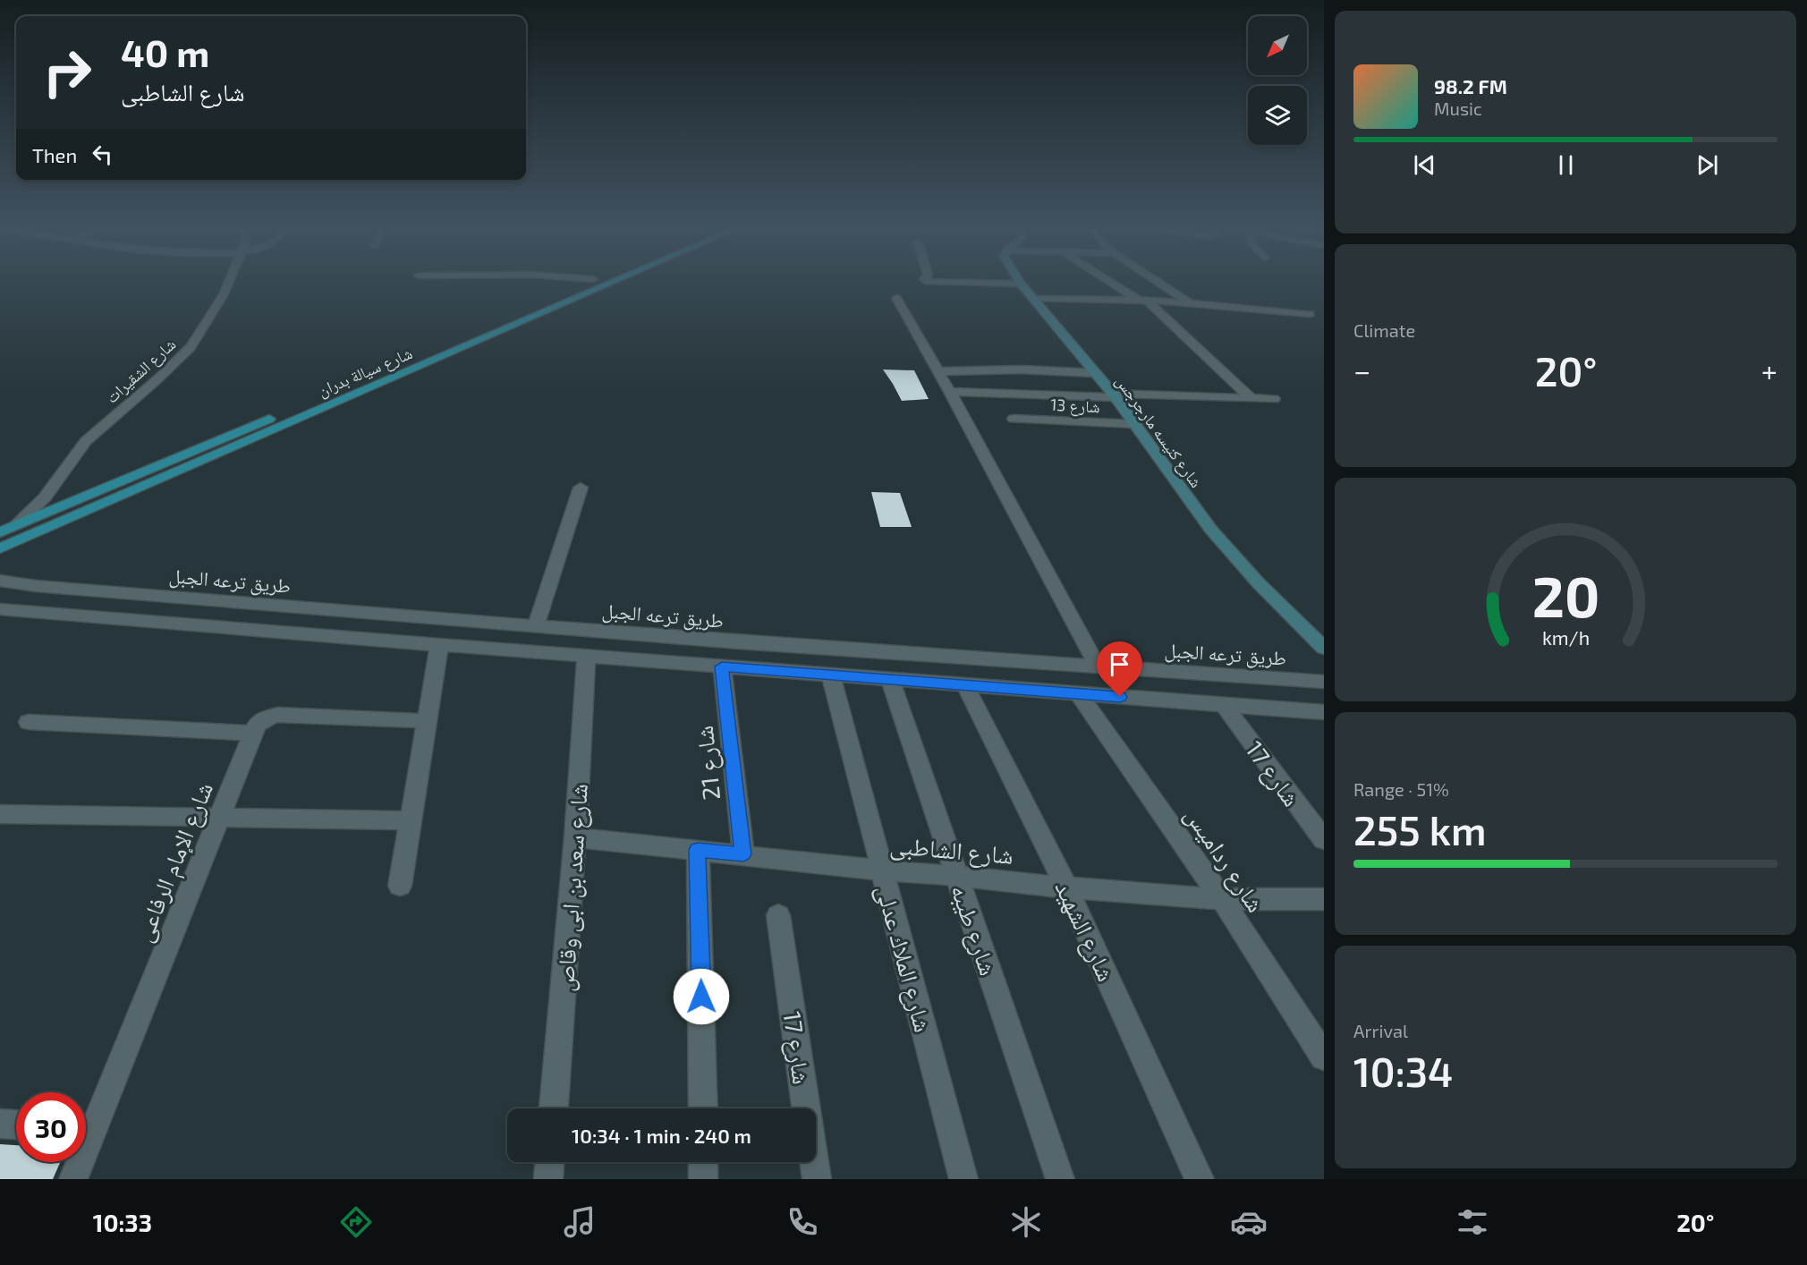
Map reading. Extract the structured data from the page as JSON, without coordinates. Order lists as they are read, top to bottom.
{
  "streets": {
    "main road": ["شارع سيالة بدران"],
    "street": [
      "شارع الشقيرات",
      "شارع 13",
      "شارع كنيسه مارجرجس",
      "طريق ترعه الجبل",
      "شارع 21",
      "شارع 17",
      "شارع الشاطبى",
      "شارع رداميس",
      "شارع الإمام الرفاعى",
      "شارع سعد بن ابى وقاص",
      "شارع طيبه",
      "شارع الشهيد",
      "شارع الملاك عدلى"
    ]
  },
  "crossings": [
    ["شارع الشقيرات", "شارع سيالة بدران"],
    ["شارع 13", "شارع كنيسه مارجرجس"],
    ["طريق ترعه الجبل", "شارع 21"],
    ["شارع 21", "شارع الشاطبى"],
    ["شارع الشاطبى", "شارع رداميس"],
    ["شارع الشاطبى", "شارع سعد بن ابى وقاص"],
    ["شارع الشاطبى", "شارع طيبه"],
    ["شارع الشاطبى", "شارع الشهيد"],
    ["شارع الشاطبى", "شارع الملاك عدلى"]
  ],
  "north": "bottom left",
  "page": {
    "turn": ["40 m", "شارع الشاطبى"],
    "song": ["98.2 FM", "Music"],
    "then": "Then",
    "tile": [
      "Climate",
      ["Range · 51%", "255 km"],
      ["Arrival", "10:34"]
    ],
    "heat": ["−", "20°", "+"],
    "limit": "30",
    "trip": "10:34 · 1 min · 240 m",
    "tabs": ["10:33", "20°"],
    "gauge": ["20", "km/h"]
  }
}
